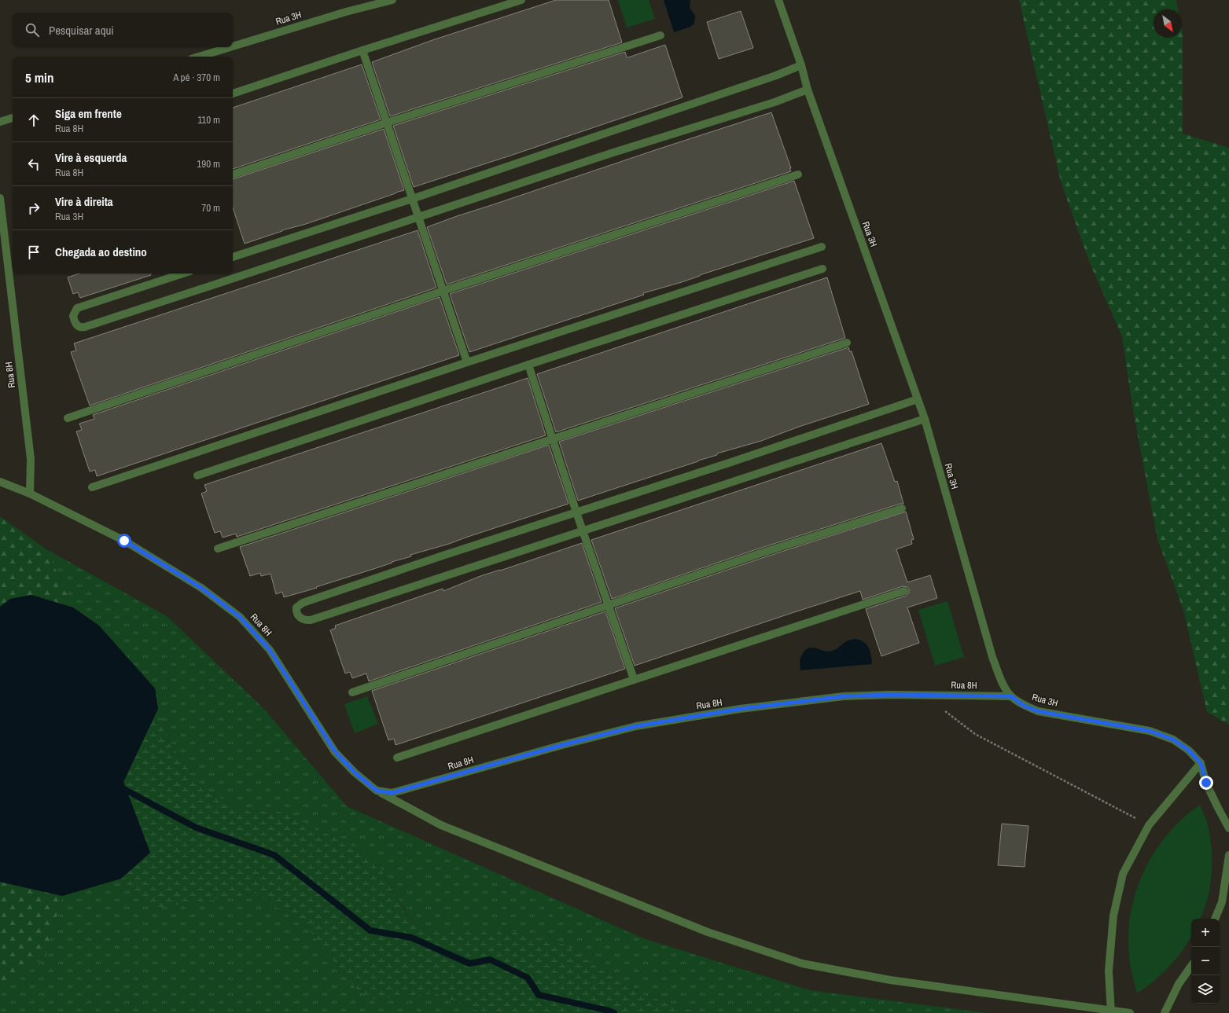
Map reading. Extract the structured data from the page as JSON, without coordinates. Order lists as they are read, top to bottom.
{
  "streets": {
    "street": ["Rua 3H", "Rua 8H"]
  },
  "crossings": [
    ["Rua 3H", "Rua 8H"]
  ],
  "north": "bottom right",
  "page": {
    "search": "Pesquisar aqui",
    "heading": ["5 min", "A pé · 370 m"],
    "list": [
      ["Siga em frente", "Rua 8H", "110 m"],
      ["Vire à esquerda", "Rua 8H", "190 m"],
      ["Vire à direita", "Rua 3H", "70 m"],
      "Chegada ao destino"
    ],
    "map_buttons": ["+", "−"]
  }
}
